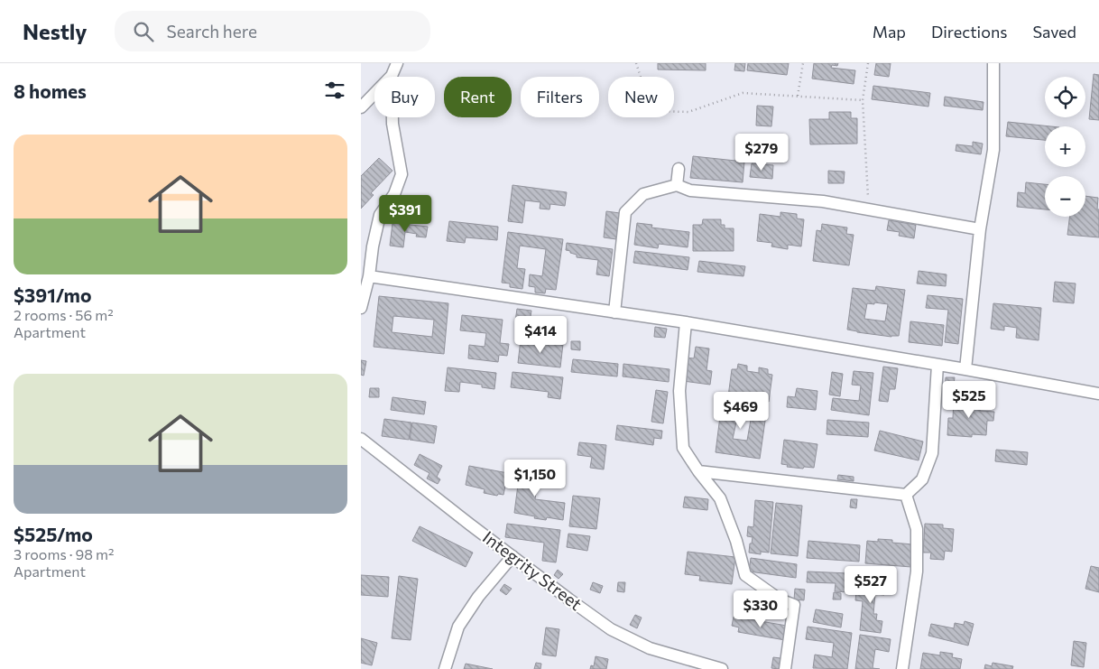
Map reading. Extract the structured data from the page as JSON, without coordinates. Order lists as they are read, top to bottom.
{
  "streets": {
    "street": ["Integrity Street"]
  },
  "page": {
    "header": "Nestly",
    "search": "Search here",
    "nav": ["Map", "Directions", "Saved"],
    "heading": "8 homes",
    "map_buttons": ["+", "−"],
    "chip": [
      "Buy",
      "Rent",
      "Filters",
      "New"
    ],
    "list": [
      {
        "name": "$391/mo",
        "note": "2 rooms · 56 m² · Apartment"
      },
      {
        "name": "$525/mo",
        "note": "3 rooms · 98 m² · Apartment"
      }
    ],
    "price": [
      "$279",
      "$391",
      "$414",
      "$525",
      "$469",
      "$1,150",
      "$527",
      "$330"
    ]
  }
}
